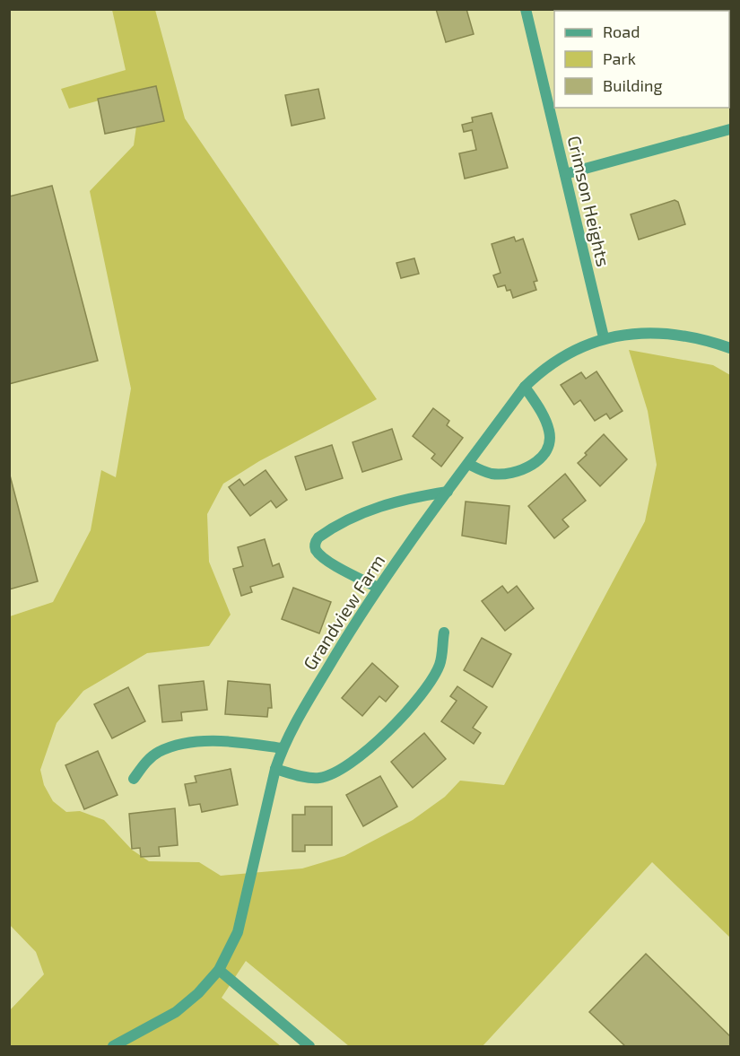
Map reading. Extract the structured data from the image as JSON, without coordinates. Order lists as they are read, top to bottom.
{
  "streets": {
    "street": ["Crimson Heights", "Grandview Farm"]
  },
  "crossings": [
    ["Crimson Heights", "Grandview Farm"]
  ],
  "legend": ["Road", "Park", "Building"]
}
